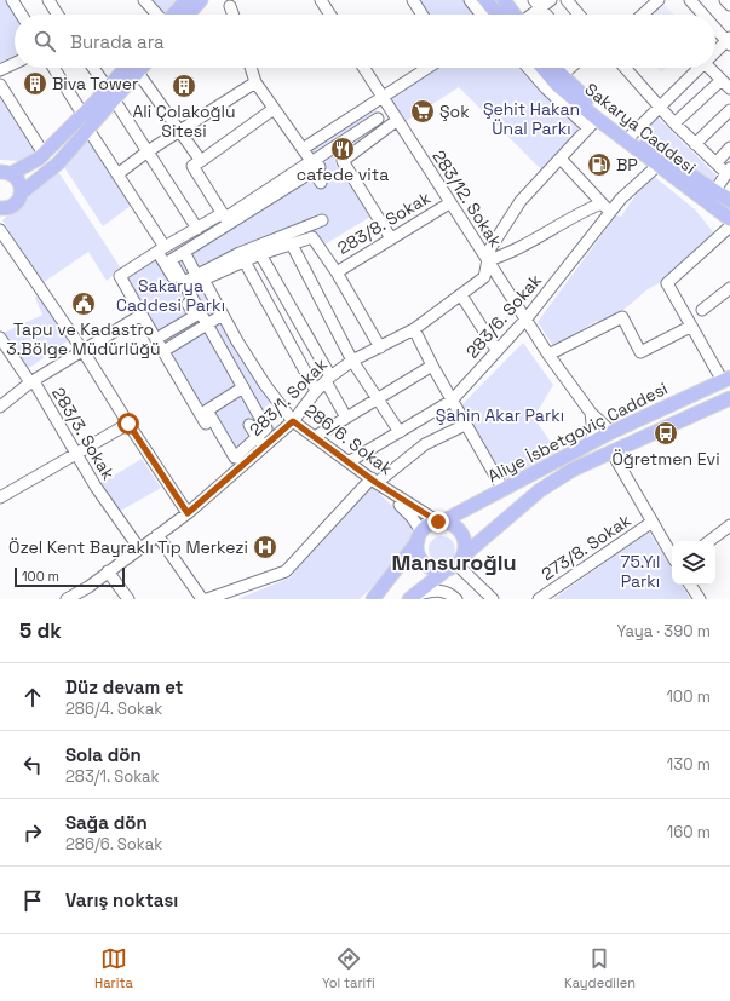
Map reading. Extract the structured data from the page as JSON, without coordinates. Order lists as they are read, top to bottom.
{
  "streets": {
    "main road": ["Sakarya Caddesi", "Aliye İsbetgoviç Caddesi"],
    "street": [
      "283/12. Sokak",
      "283/8. Sokak",
      "283/6. Sokak",
      "283/1. Sokak",
      "283/3. Sokak",
      "286/6. Sokak",
      "273/8. Sokak"
    ]
  },
  "crossings": [
    ["Sakarya Caddesi", "283/6. Sokak"],
    ["Sakarya Caddesi", "283/1. Sokak"],
    ["283/12. Sokak", "283/8. Sokak"],
    ["283/12. Sokak", "283/6. Sokak"],
    ["283/12. Sokak", "283/1. Sokak"],
    ["283/12. Sokak", "Aliye İsbetgoviç Caddesi"],
    ["283/8. Sokak", "283/1. Sokak"],
    ["283/6. Sokak", "286/6. Sokak"],
    ["283/1. Sokak", "283/3. Sokak"],
    ["283/1. Sokak", "286/6. Sokak"],
    ["Aliye İsbetgoviç Caddesi", "286/6. Sokak"]
  ],
  "districts": ["Mansuroğlu"],
  "parks": [
    "Şehit Hakan Ünal Parkı",
    "Sakarya Caddesi Parkı",
    "Şahin Akar Parkı",
    "75.Yıl Parkı"
  ],
  "places": {
    "building": ["Biva Tower", "Ali Çolakoğlu Sitesi"],
    "supermarket": ["Şok"],
    "restaurant": ["cafede vita"],
    "fuel station": ["BP"],
    "public building": ["Tapu ve Kadastro 3.Bölge Müdürlüğü"],
    "bus stop": ["Öğretmen Evi"],
    "hospital": ["Özel Kent Bayraklı Tıp Merkezi"]
  },
  "scale_bar": "100 m",
  "page": {
    "search": "Burada ara",
    "scale": "100 m",
    "heading": ["5 dk", "Yaya · 390 m"],
    "list": [
      ["Düz devam et", "286/4. Sokak", "100 m"],
      ["Sola dön", "283/1. Sokak", "130 m"],
      ["Sağa dön", "286/6. Sokak", "160 m"],
      "Varış noktası"
    ],
    "nav": ["Harita", "Yol tarifi", "Kaydedilen"]
  }
}
